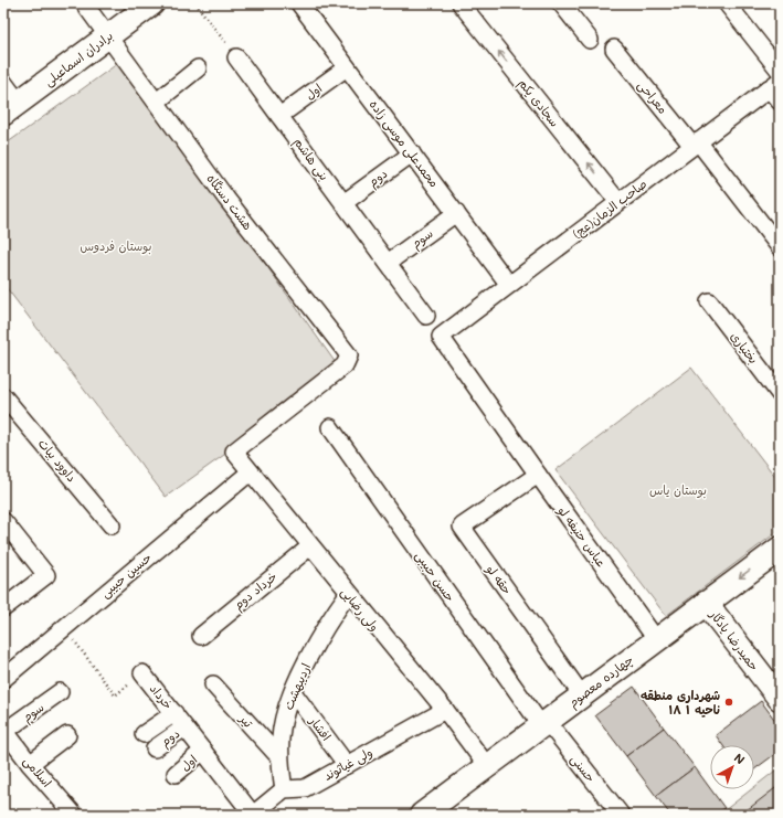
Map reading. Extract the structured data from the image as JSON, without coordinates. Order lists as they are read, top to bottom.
{
  "streets": {
    "street": [
      "برادران اسماعیلی",
      "اول",
      "معراحی",
      "سجادی یکم",
      "محمدعلی موسی زاده",
      "بنی هاشم",
      "دوم",
      "هشت دستگاه",
      "صاحب الزمان(عج)",
      "سوم",
      "بختیاری",
      "داوود بیات",
      "عباس حنیفه لو",
      "حسین حبیبی",
      "حسن حبیبی",
      "حقه لو",
      "خرداد دوم",
      "ولی رضایی",
      "حمیدرضا یادگار",
      "چهارده معصوم",
      "اردیبهشت",
      "خرداد",
      "تیر",
      "افشار",
      "ولی غیاثوند",
      "حسنی",
      "اسلامی"
    ]
  },
  "crossings": [
    ["برادران اسماعیلی", "هشت دستگاه"],
    ["اول", "محمدعلی موسی زاده"],
    ["اول", "بنی هاشم"],
    ["اول", "خرداد"],
    ["معراحی", "صاحب الزمان(عج)"],
    ["سجادی یکم", "صاحب الزمان(عج)"],
    ["محمدعلی موسی زاده", "دوم"],
    ["محمدعلی موسی زاده", "صاحب الزمان(عج)"],
    ["محمدعلی موسی زاده", "سوم"],
    ["بنی هاشم", "دوم"],
    ["بنی هاشم", "سوم"],
    ["دوم", "خرداد"],
    ["هشت دستگاه", "ولی رضایی"],
    ["صاحب الزمان(عج)", "عباس حنیفه لو"],
    ["سوم", "اسلامی"],
    ["عباس حنیفه لو", "حقه لو"],
    ["عباس حنیفه لو", "چهارده معصوم"],
    ["حسین حبیبی", "ولی رضایی"],
    ["حسین حبیبی", "خرداد"],
    ["حسن حبیبی", "چهارده معصوم"],
    ["حسن حبیبی", "حسنی"],
    ["حقه لو", "چهارده معصوم"],
    ["خرداد دوم", "ولی رضایی"],
    ["ولی رضایی", "چهارده معصوم"],
    ["ولی رضایی", "اردیبهشت"],
    ["ولی رضایی", "ولی غیاثوند"],
    ["حمیدرضا یادگار", "چهارده معصوم"],
    ["چهارده معصوم", "حسنی"],
    ["اردیبهشت", "تیر"],
    ["اردیبهشت", "افشار"],
    ["اردیبهشت", "ولی غیاثوند"],
    ["افشار", "ولی غیاثوند"]
  ],
  "one_way": ["سجادی یکم"],
  "parks": ["بوستان فردوس", "بوستان یاس"],
  "places": ["شهرداری منطقه ۱۸ ناحیه ۱"],
  "north": "top right"
}
